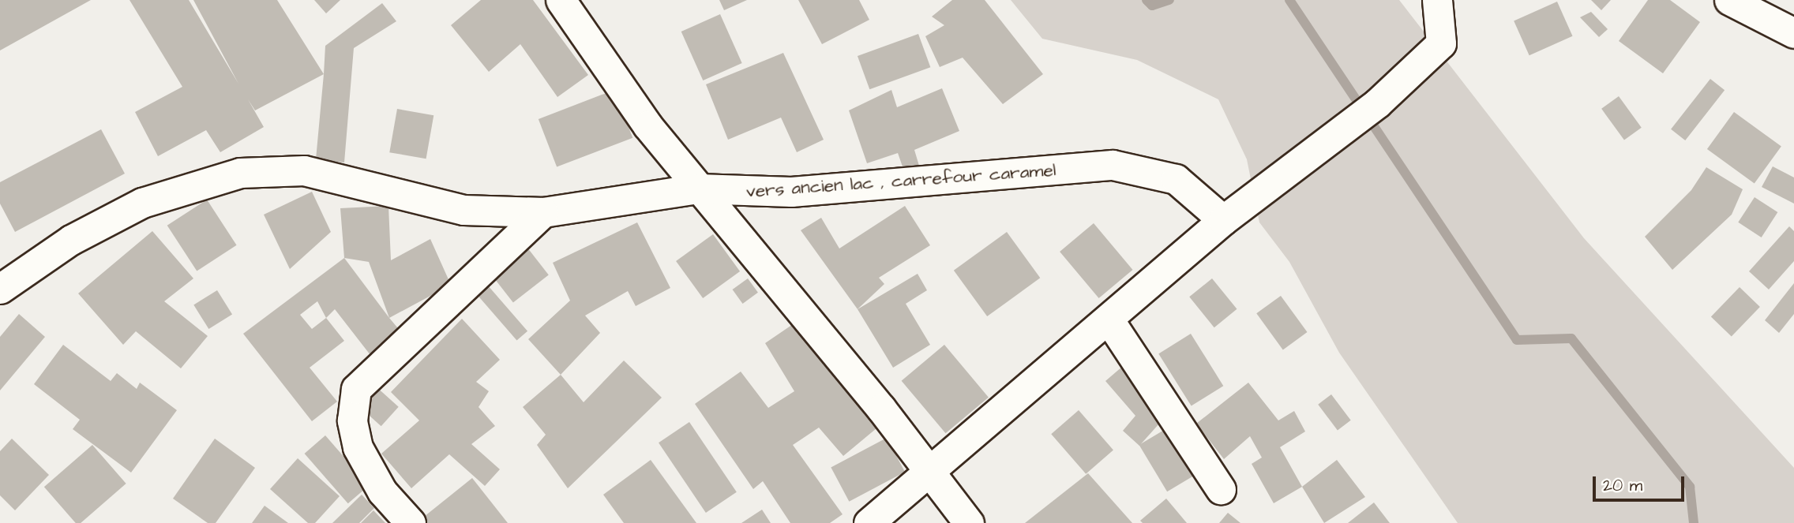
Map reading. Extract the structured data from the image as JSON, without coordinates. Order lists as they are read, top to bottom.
{
  "streets": {
    "street": ["vers ancien lac , carrefour caramel"]
  },
  "scale_bar": "20 m"
}
